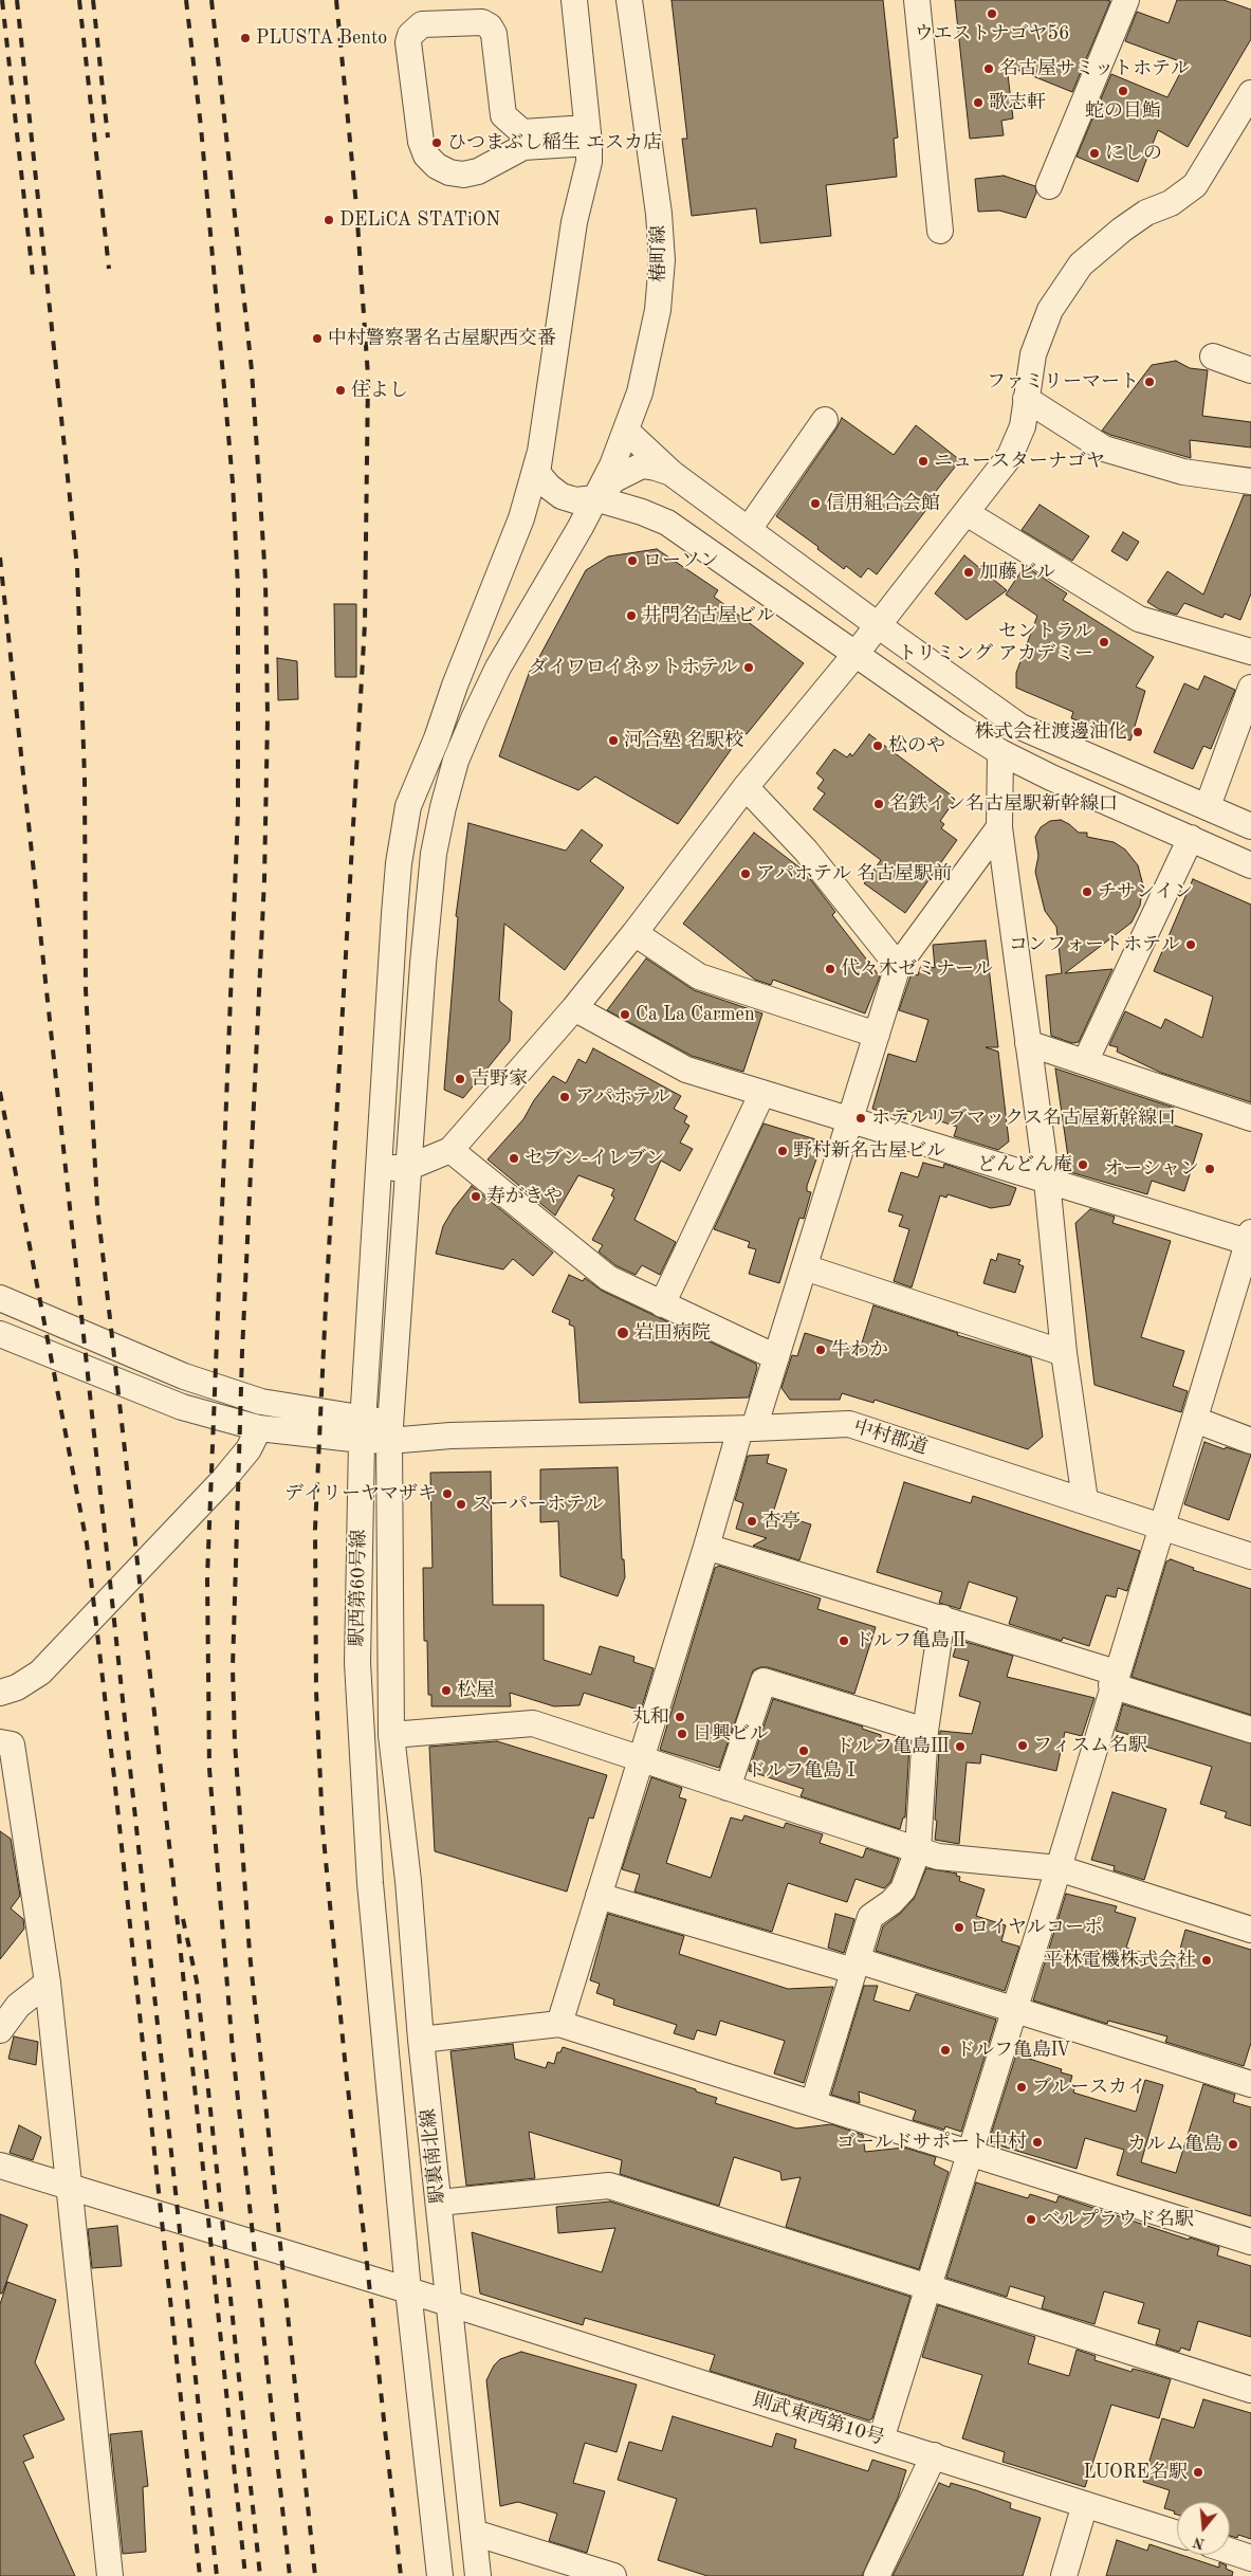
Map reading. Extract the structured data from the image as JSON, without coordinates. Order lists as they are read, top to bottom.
{
  "streets": {
    "street": [
      "椿町線",
      "中村郡道",
      "駅西第60号線",
      "駅裏南北線",
      "則武東西第10号"
    ]
  },
  "crossings": [
    ["椿町線", "駅西第60号線"],
    ["中村郡道", "駅西第60号線"],
    ["駅西第60号線", "駅裏南北線"],
    ["駅裏南北線", "則武東西第10号"]
  ],
  "places": [
    "ウエストナゴヤ56",
    "PLUSTA Bento",
    "名古屋サミットホテル",
    "蛇の目鮨",
    "歌志軒",
    "ひつまぶし稲生 エスカ店",
    "にしの",
    "DELiCA STATiON",
    "中村警察署名古屋駅西交番",
    "ファミリーマート",
    "住よし",
    "ニュースターナゴヤ",
    "信用組合会館",
    "ローソン",
    "加藤ビル",
    "井門名古屋ビル",
    "セントラル トリミング アカデミー",
    "ダイワロイネットホテル",
    "株式会社渡邊油化",
    "河合塾 名駅校",
    "松のや",
    "名鉄イン名古屋駅新幹線口",
    "アパホテル 名古屋駅前",
    "チサンイン",
    "コンフォートホテル",
    "代々木ゼミナール",
    "Ca La Carmen",
    "吉野家",
    "アパホテル",
    "ホテルリブマックス名古屋新幹線口",
    "野村新名古屋ビル",
    "セブン-イレブン",
    "どんどん庵",
    "オーシャン",
    "寿がきや",
    "岩田病院",
    "牛わか",
    "デイリーヤマザキ",
    "スーパーホテル",
    "杏亭",
    "ドルフ亀島Ⅱ",
    "松屋",
    "丸和",
    "日興ビル",
    "フィスム名駅",
    "ドルフ亀島Ⅲ",
    "ドルフ亀島Ⅰ",
    "ロイヤルコーポ",
    "平林電機株式会社",
    "ドルフ亀島Ⅳ",
    "ブルースカイ",
    "ゴールドサポート中村",
    "カルム亀島",
    "ベルプラウド名駅",
    "LUORE名駅"
  ],
  "north": "bottom"
}
